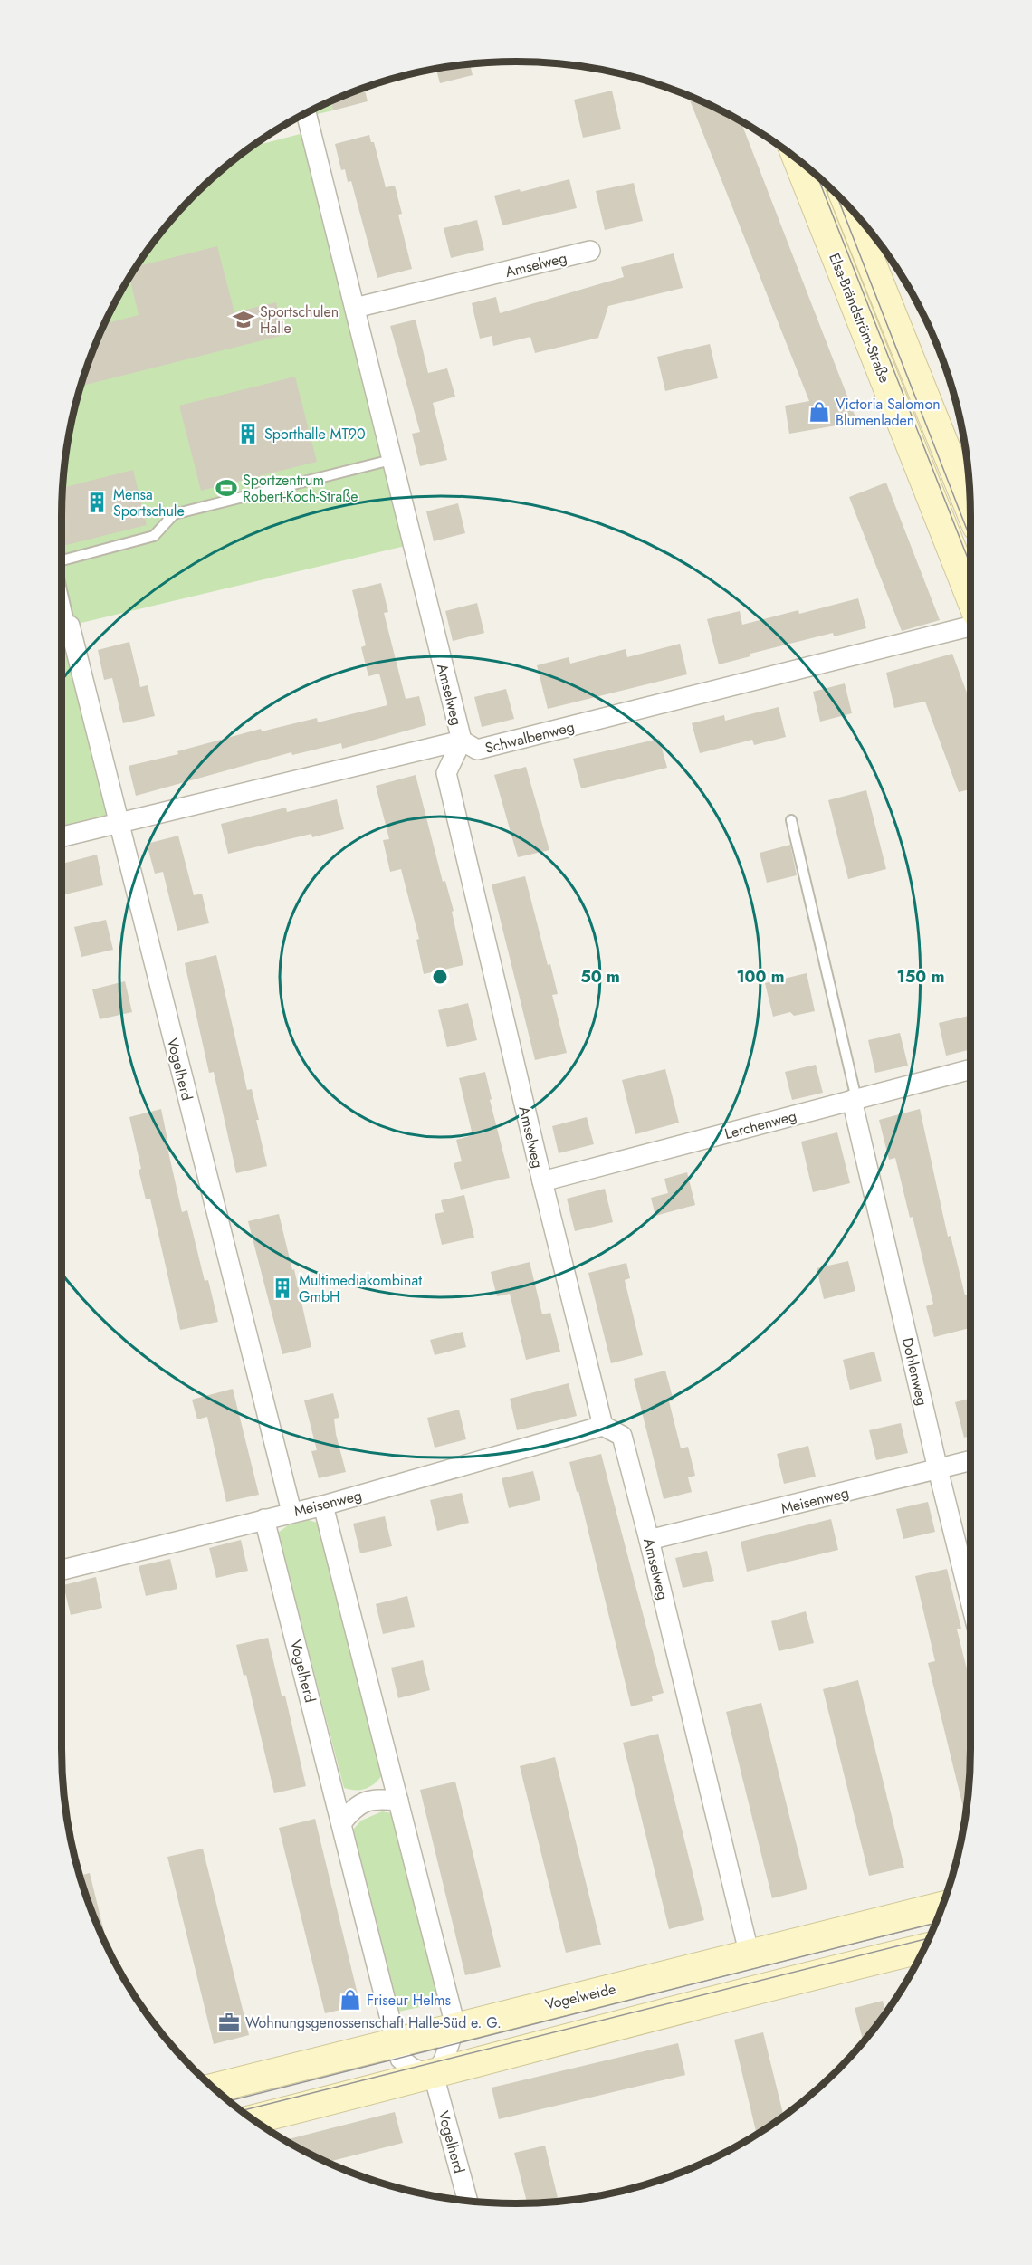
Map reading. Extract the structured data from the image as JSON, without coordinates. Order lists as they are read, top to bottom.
{
  "streets": {
    "street": [
      "Amselweg",
      "Elsa-Brändström-Straße",
      "Schwalbenweg",
      "Vogelherd",
      "Lerchenweg",
      "Dohlenweg",
      "Meisenweg",
      "Vogelweide"
    ]
  },
  "crossings": [
    ["Amselweg", "Schwalbenweg"],
    ["Amselweg", "Lerchenweg"],
    ["Amselweg", "Meisenweg"],
    ["Amselweg", "Vogelweide"],
    ["Schwalbenweg", "Vogelherd"],
    ["Vogelherd", "Meisenweg"],
    ["Vogelherd", "Vogelweide"],
    ["Lerchenweg", "Dohlenweg"],
    ["Dohlenweg", "Meisenweg"]
  ],
  "places": {
    "school or university": ["Sportschulen Halle"],
    "shop": ["Victoria Salomon Blumenladen", "Friseur Helms"],
    "building": ["Sporthalle MT90", "Mensa Sportschule", "Multimediakombinat GmbH"],
    "sports": ["Sportzentrum Robert-Koch-Straße"],
    "office": ["Wohnungsgenossenschaft Halle-Süd e. G."]
  },
  "rings": ["50 m", "100 m", "150 m"]
}
